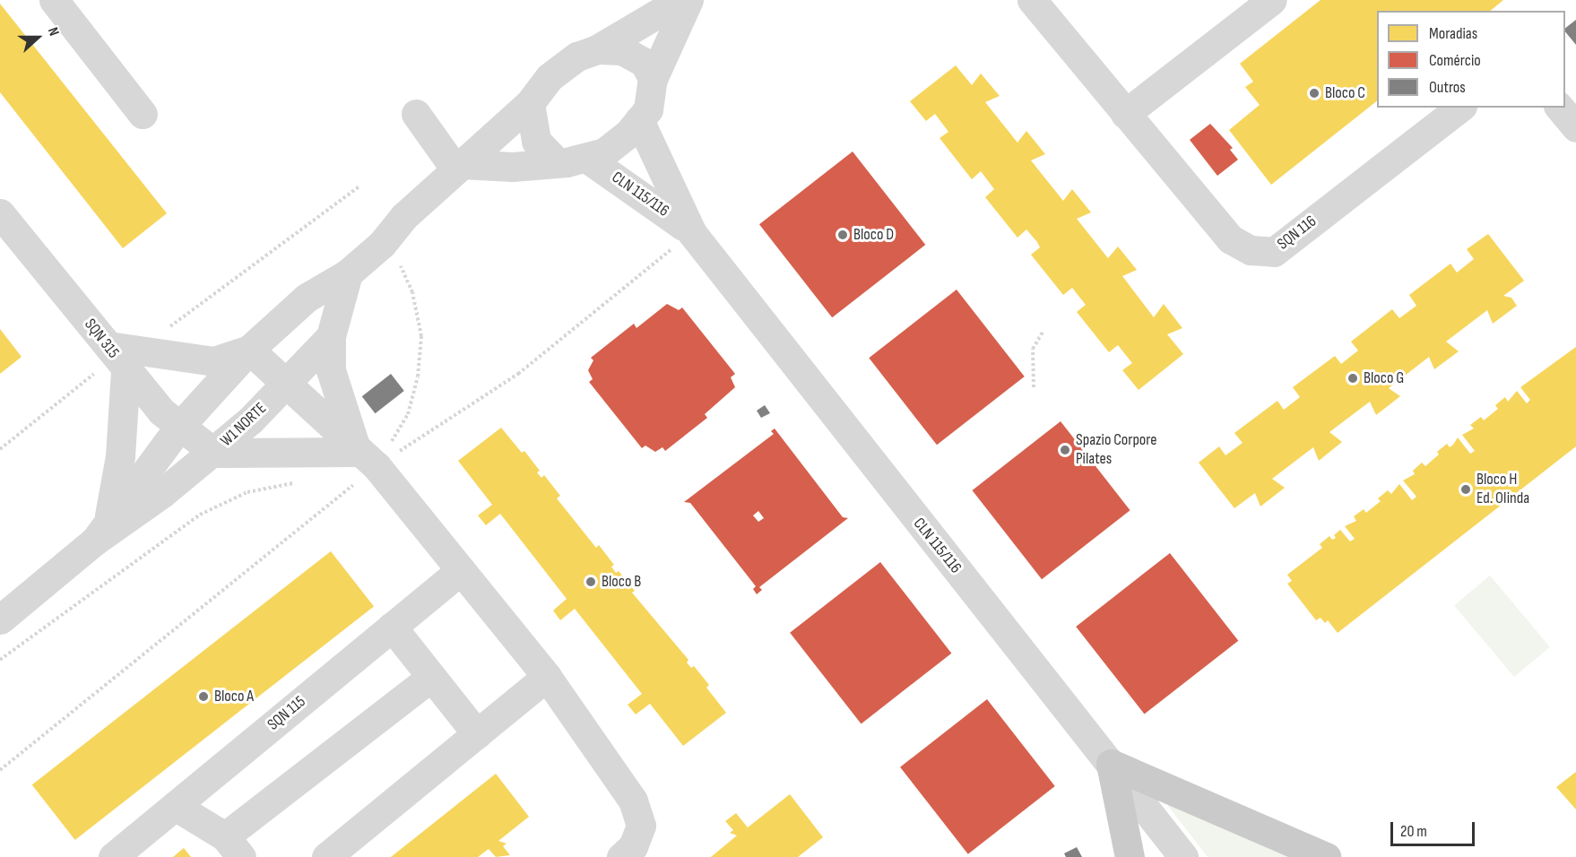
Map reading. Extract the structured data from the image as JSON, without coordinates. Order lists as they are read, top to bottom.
{
  "streets": {
    "street": [
      "CLN 115/116",
      "SQN 116",
      "SQN 315",
      "W1 NORTE",
      "SQN 115"
    ]
  },
  "crossings": [
    ["CLN 115/116", "W1 NORTE"],
    ["SQN 315", "W1 NORTE"]
  ],
  "places": [
    "Bloco C",
    "Bloco D",
    "Bloco G",
    "Spazio Corpore Pilates",
    "Bloco H Ed. Olinda",
    "Bloco B",
    "Bloco A"
  ],
  "legend": ["Moradias", "Comércio", "Outros"],
  "scale_bar": "20 m",
  "north": "right"
}
